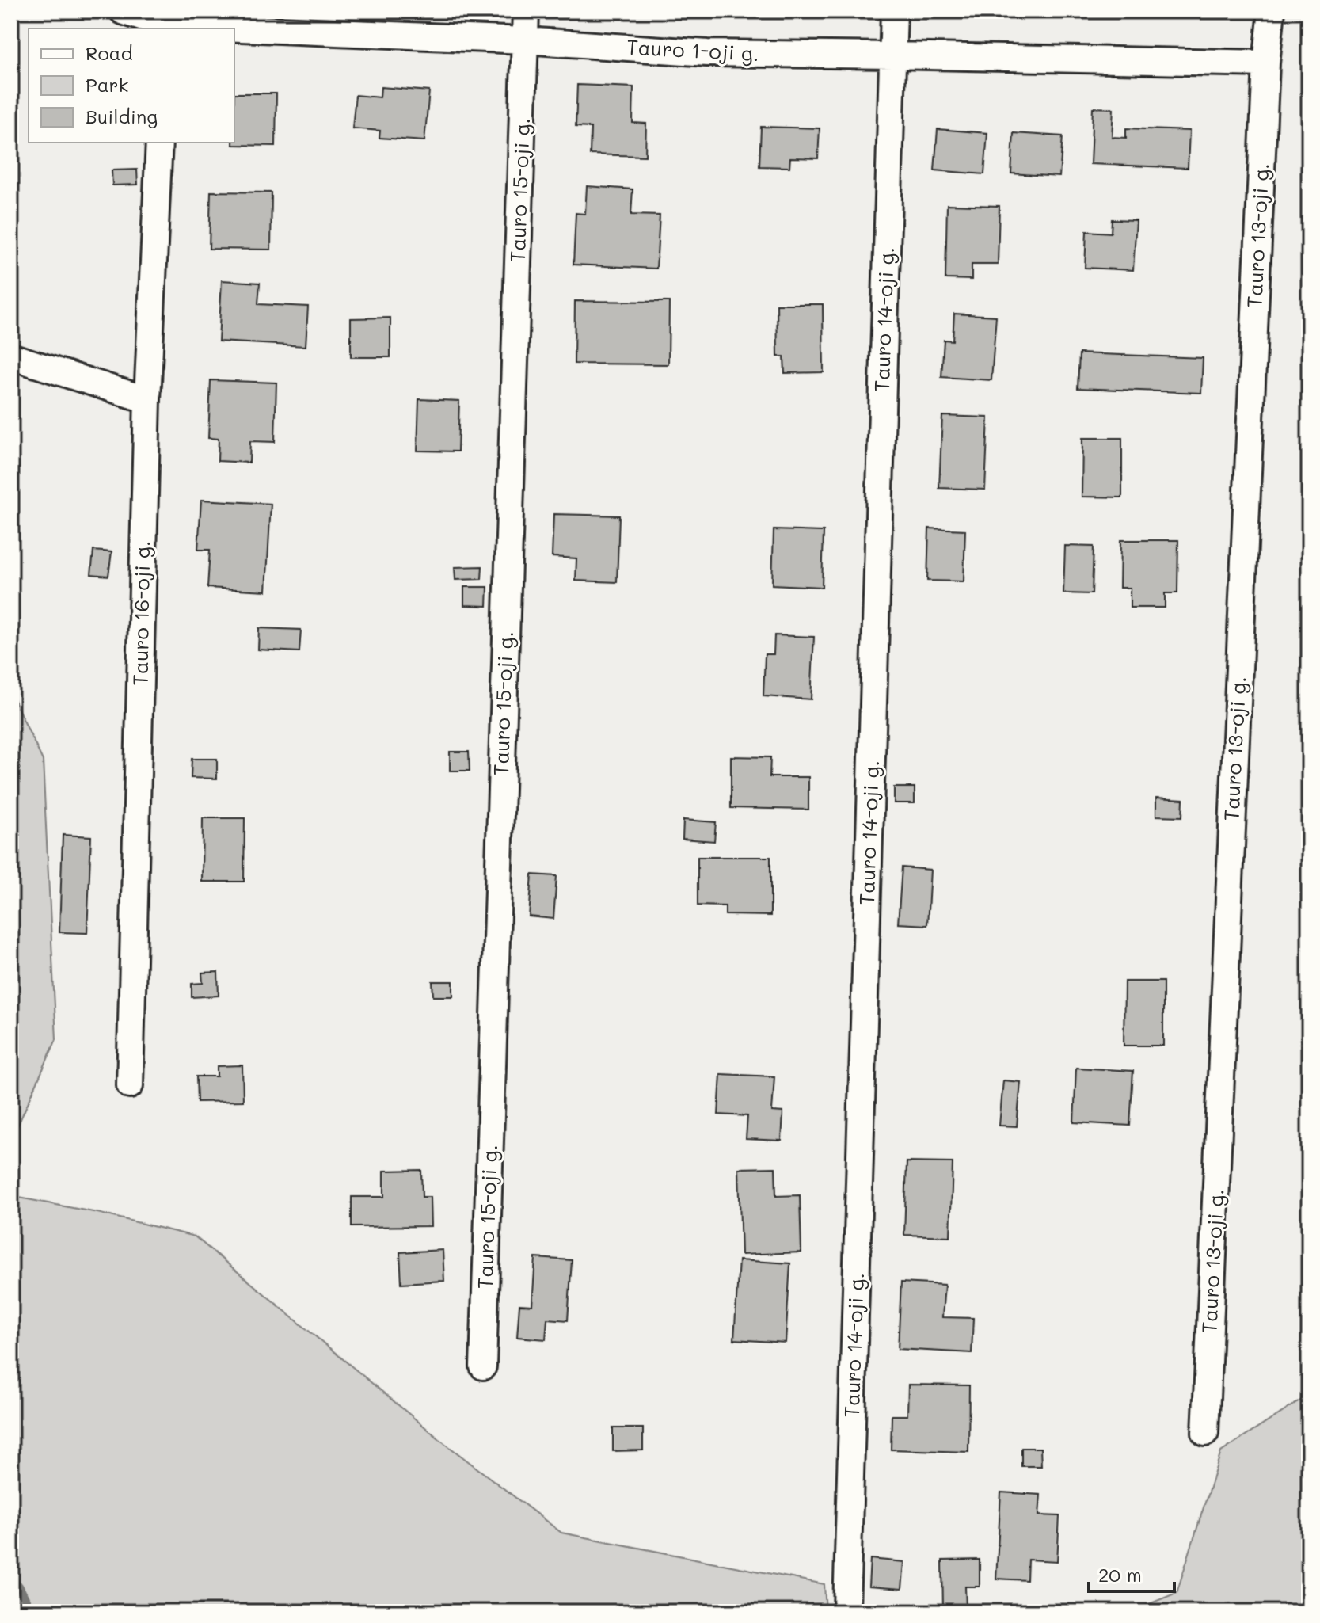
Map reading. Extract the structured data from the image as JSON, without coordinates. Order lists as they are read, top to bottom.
{
  "streets": {
    "street": [
      "Tauro 1-oji g.",
      "Tauro 15-oji g.",
      "Tauro 13-oji g.",
      "Tauro 14-oji g.",
      "Tauro 16-oji g."
    ]
  },
  "crossings": [
    ["Tauro 1-oji g.", "Tauro 15-oji g."],
    ["Tauro 1-oji g.", "Tauro 13-oji g."],
    ["Tauro 1-oji g.", "Tauro 14-oji g."]
  ],
  "legend": ["Road", "Park", "Building"],
  "scale_bar": "20 m"
}
